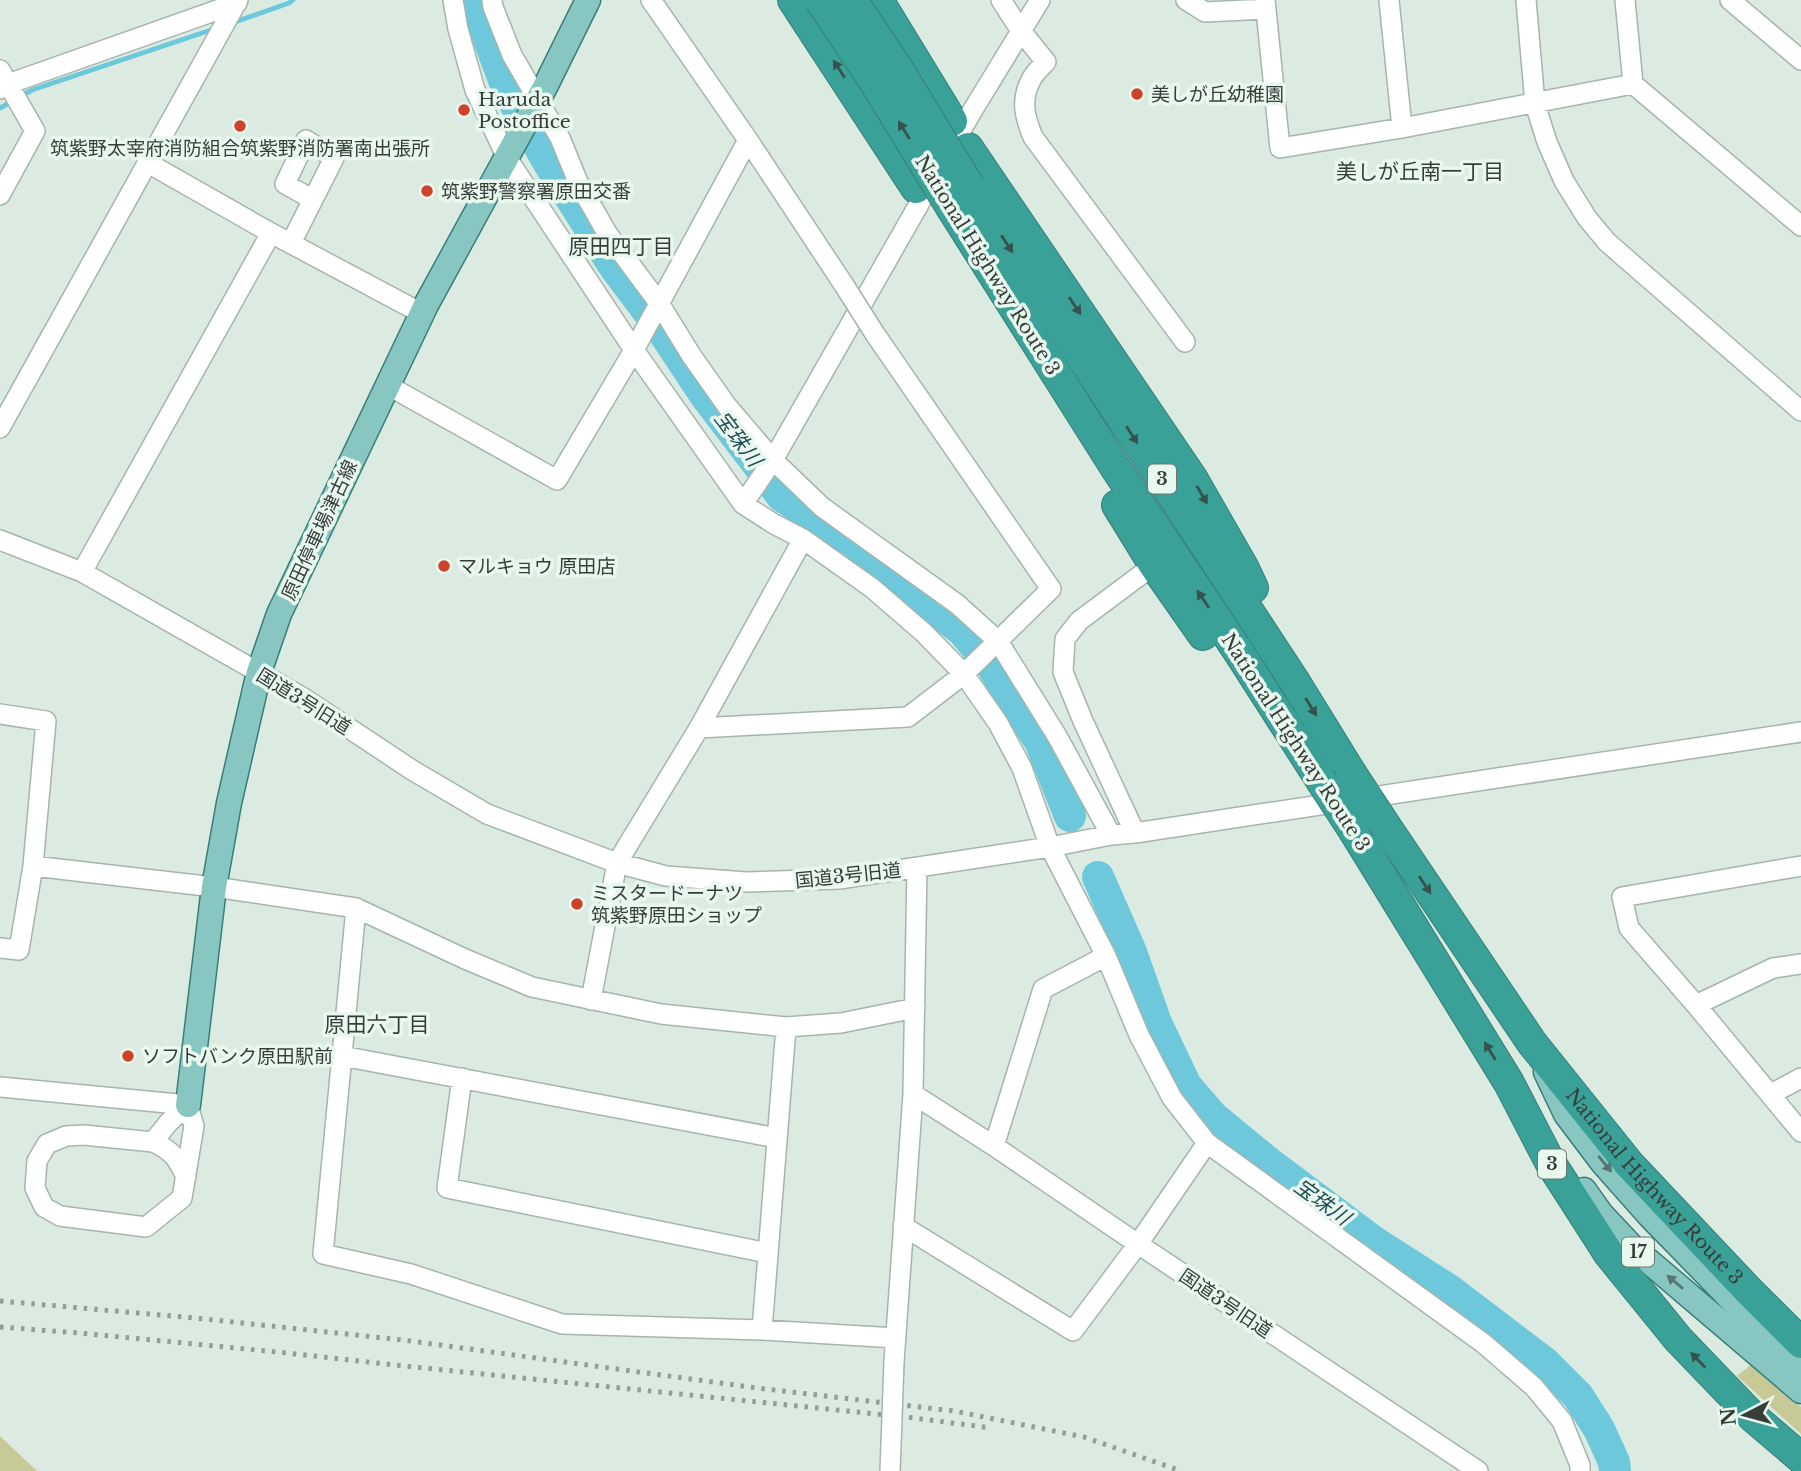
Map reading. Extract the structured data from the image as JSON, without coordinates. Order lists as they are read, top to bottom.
{
  "streets": {
    "highway": ["National Highway Route 3", "3"],
    "main road": ["原田停車場津古線", "17"],
    "street": ["国道3号旧道"]
  },
  "crossings": [
    ["National Highway Route 3", "17"],
    ["原田停車場津古線", "国道3号旧道"]
  ],
  "districts": ["美しが丘南一丁目", "原田四丁目", "原田六丁目"],
  "water": ["宝珠川"],
  "places": [
    "美しが丘幼稚園",
    "Haruda Postoffice",
    "筑紫野太宰府消防組合筑紫野消防署南出張所",
    "筑紫野警察署原田交番",
    "マルキョウ 原田店",
    "ミスタードーナツ 筑紫野原田ショップ",
    "ソフトバンク原田駅前"
  ],
  "north": "left"
}
